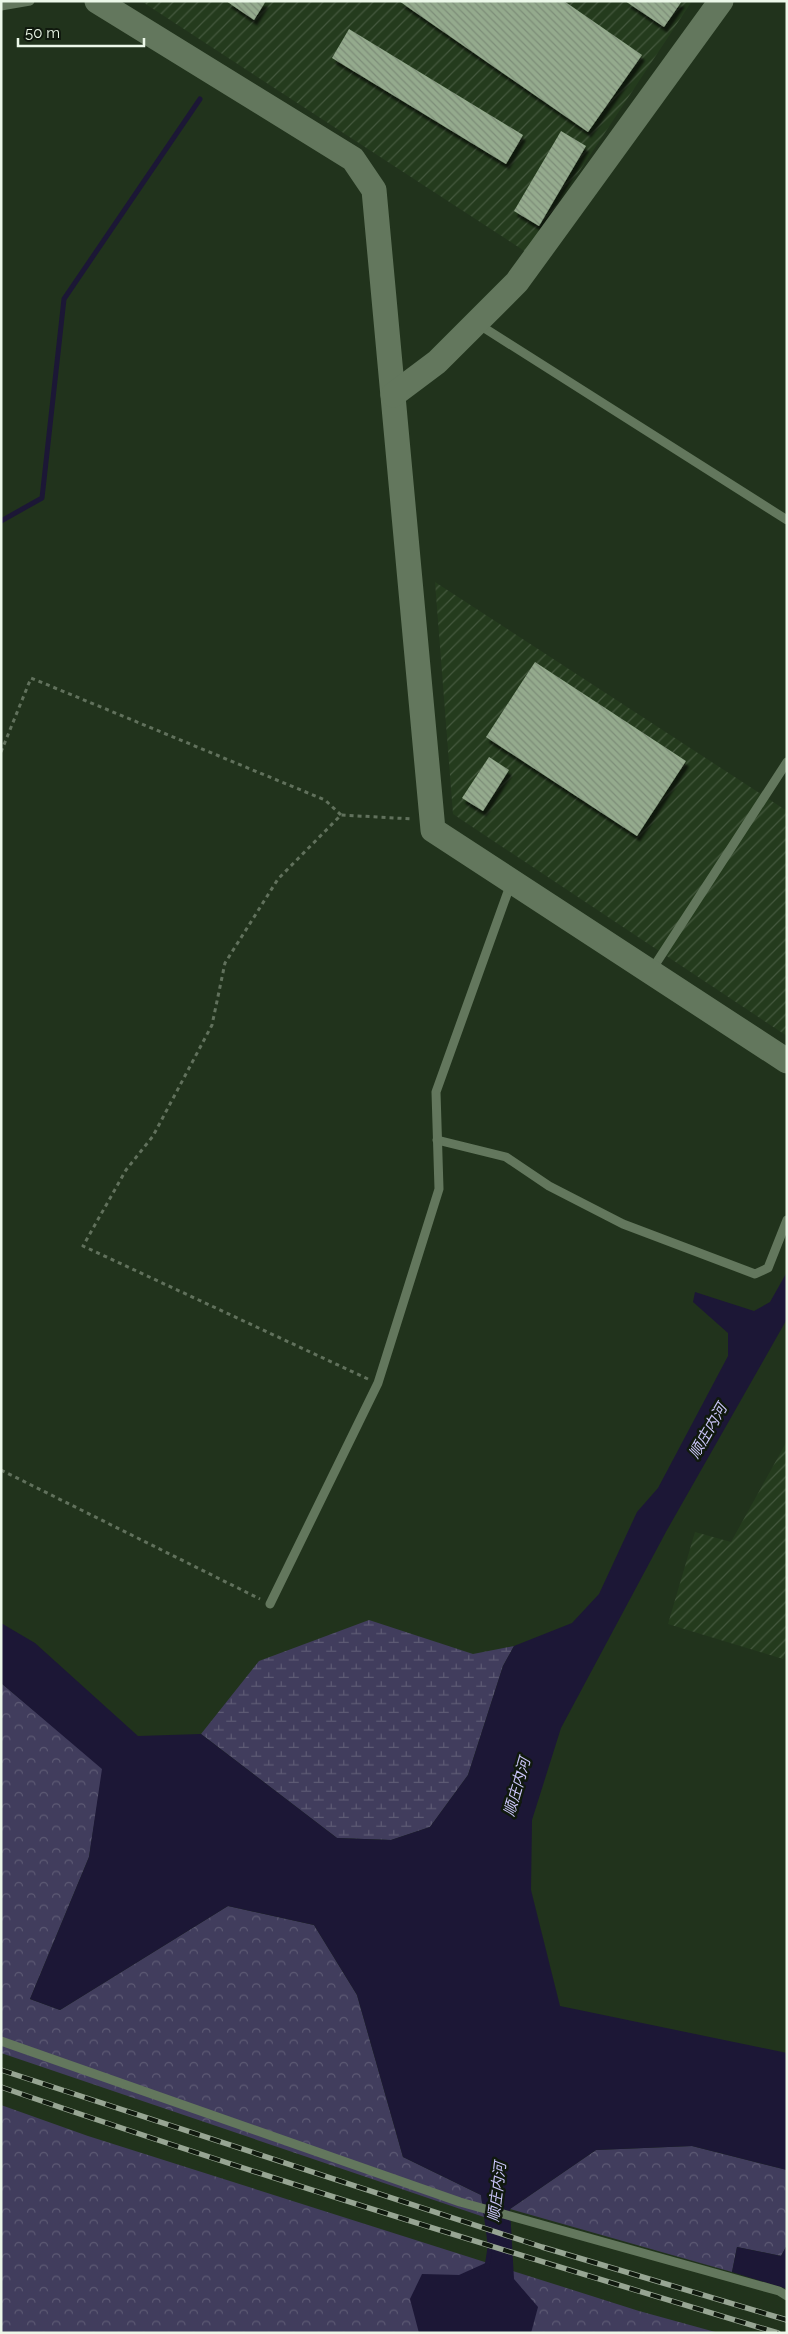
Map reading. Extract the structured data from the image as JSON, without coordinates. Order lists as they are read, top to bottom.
{
  "water": ["顺庄内河"],
  "scale_bar": "50 m"
}
